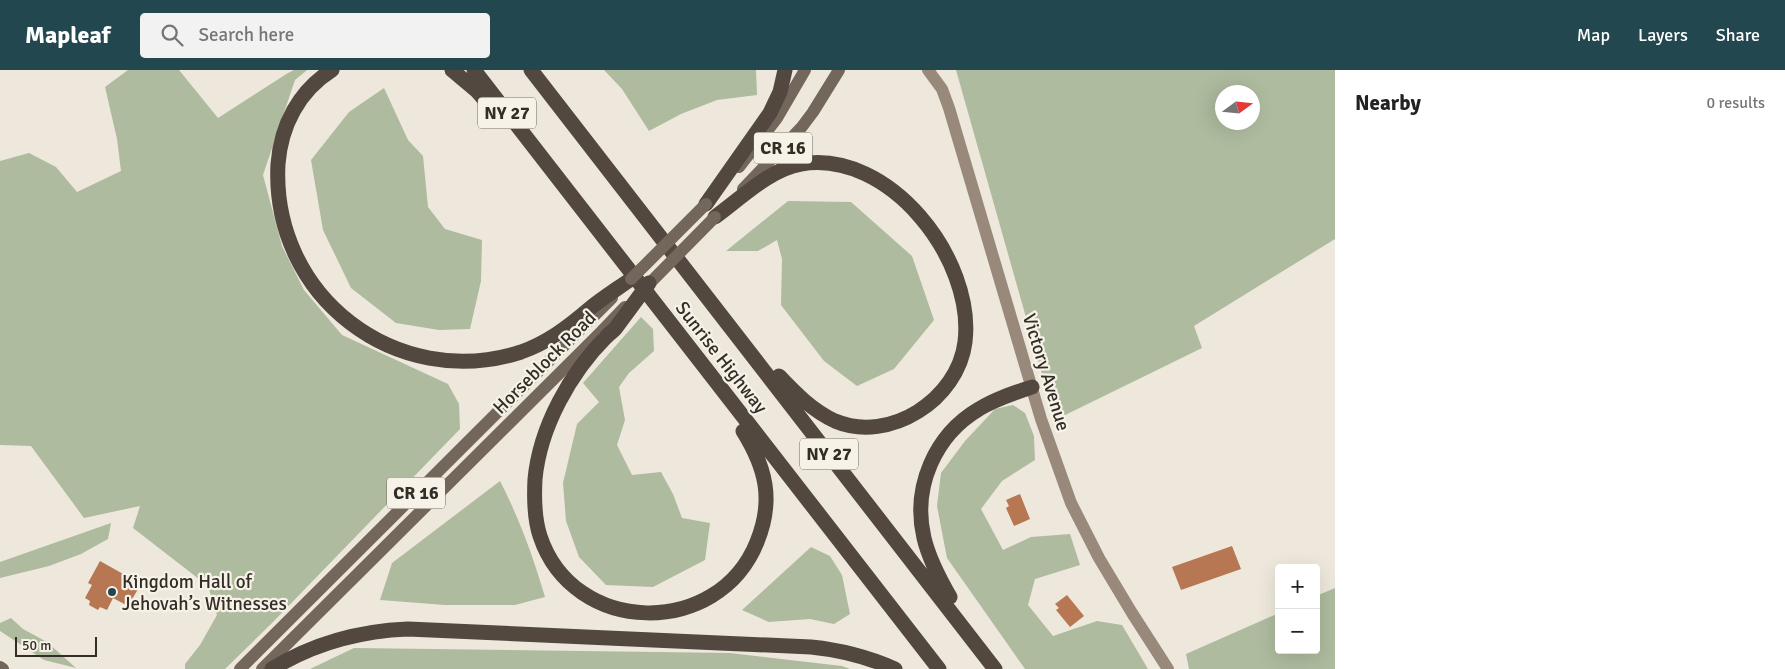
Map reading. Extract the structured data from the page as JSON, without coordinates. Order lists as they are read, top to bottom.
{
  "streets": {
    "highway": ["NY 27", "Sunrise Highway"],
    "main road": ["CR 16", "Horseblock Road"],
    "street": ["Victory Avenue"]
  },
  "places": ["Kingdom Hall of Jehovah’s Witnesses"],
  "scale_bar": "50 m",
  "north": "right",
  "page": {
    "header": "Mapleaf",
    "search": "Search here",
    "nav": ["Map", "Layers", "Share"],
    "heading": ["Nearby", "0 results"],
    "map_buttons": ["+", "−"],
    "scale": "50 m"
  }
}
